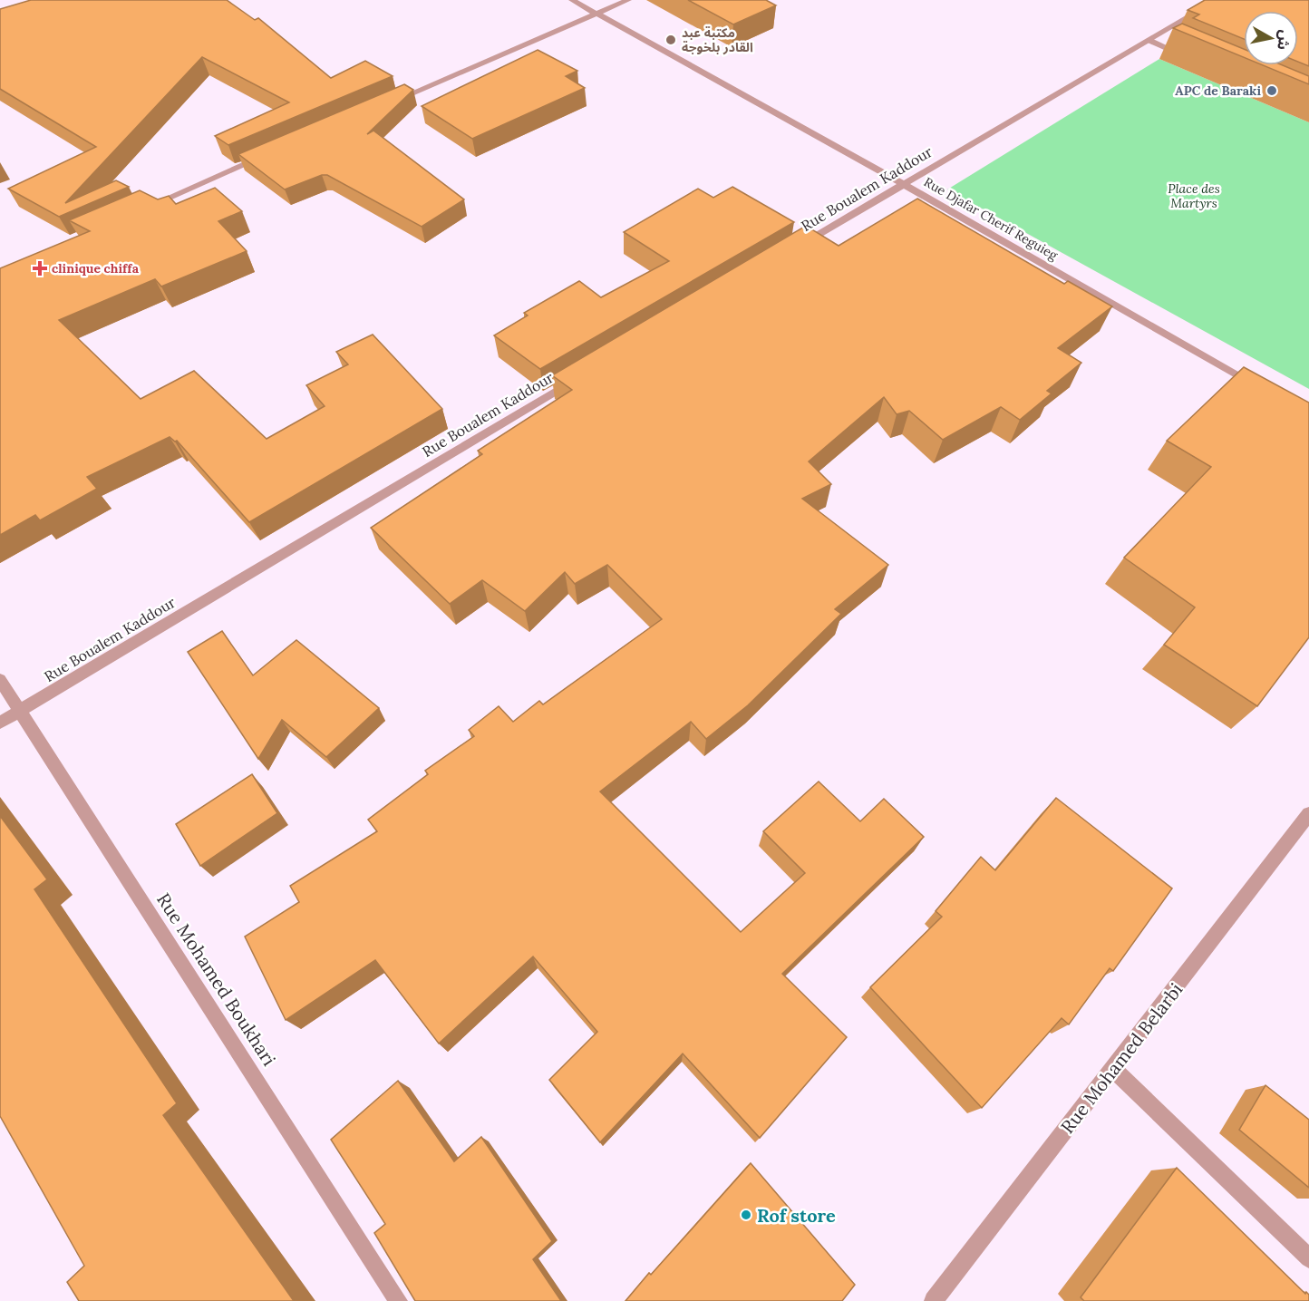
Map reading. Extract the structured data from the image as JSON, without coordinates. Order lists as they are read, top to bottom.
{
  "streets": {
    "street": [
      "Rue Boualem Kaddour",
      "Rue Djafar Cherif Reguieg",
      "Rue Mohamed Boukhari",
      "Rue Mohamed Belarbi"
    ]
  },
  "crossings": [
    ["Rue Boualem Kaddour", "Rue Djafar Cherif Reguieg"],
    ["Rue Boualem Kaddour", "Rue Mohamed Boukhari"]
  ],
  "parks": ["Place des Martyrs"],
  "places": {
    "other": ["مكتبة عبد القادر بلخوجة", "APC de Baraki", "Rof store"],
    "health": ["clinique chiffa"]
  },
  "north": "right"
}
